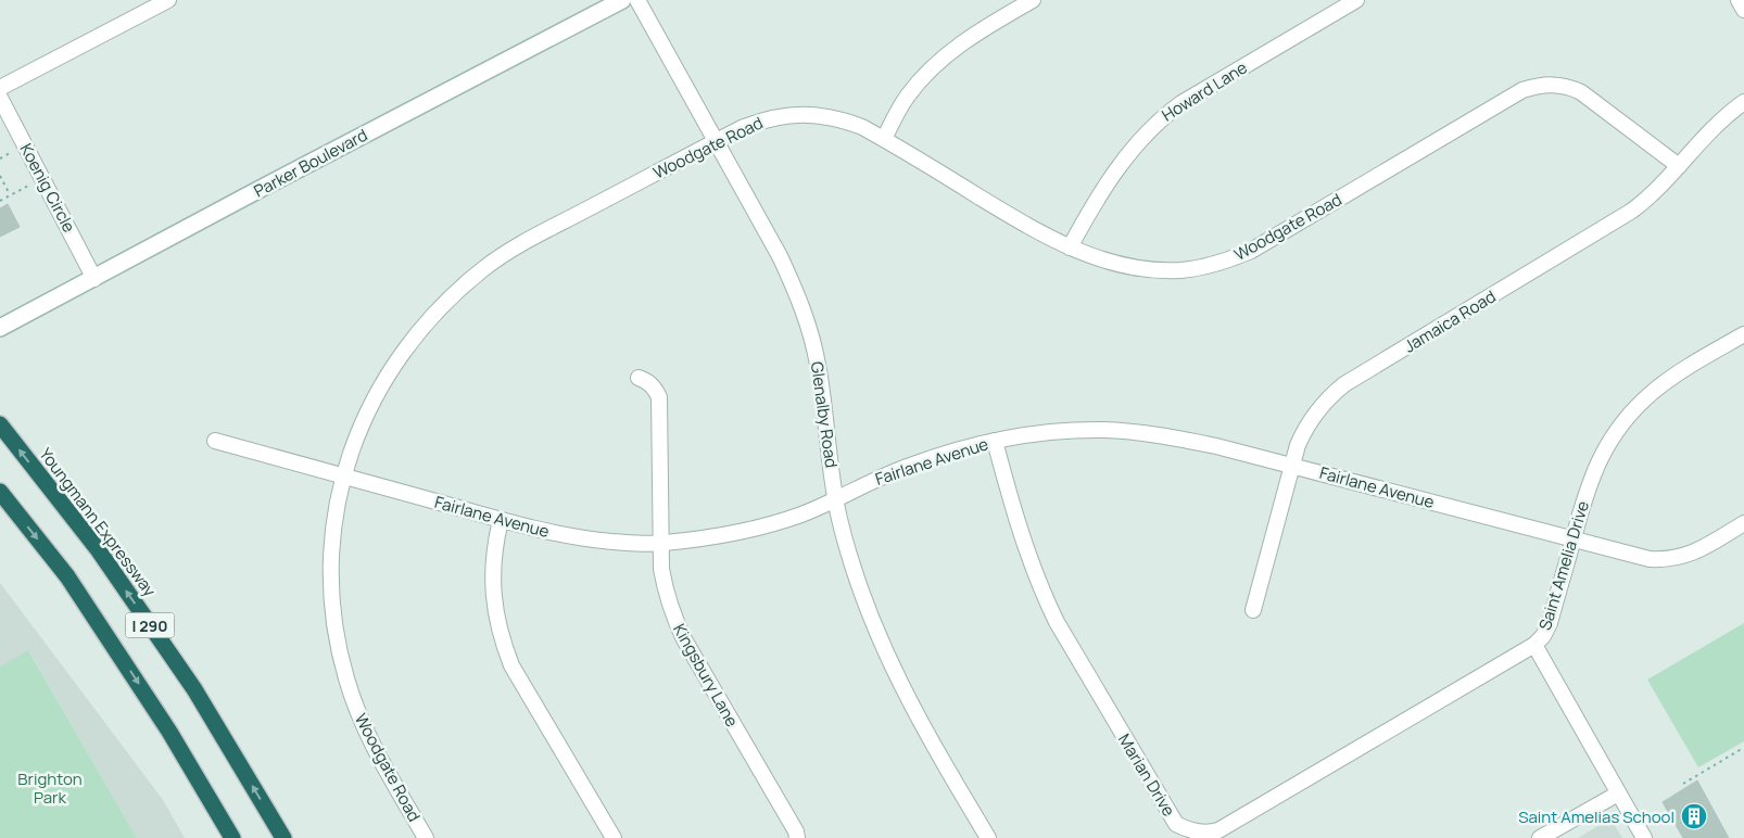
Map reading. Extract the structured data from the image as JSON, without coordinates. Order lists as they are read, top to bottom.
{
  "streets": {
    "highway": ["Youngmann Expressway", "I 290"],
    "street": [
      "Howard Lane",
      "Woodgate Road",
      "Parker Boulevard",
      "Koenig Circle",
      "Jamaica Road",
      "Glenalby Road",
      "Fairlane Avenue",
      "Saint Amelia Drive",
      "Kingsbury Lane",
      "Marian Drive"
    ]
  },
  "crossings": [
    ["Howard Lane", "Woodgate Road"],
    ["Woodgate Road", "Jamaica Road"],
    ["Woodgate Road", "Glenalby Road"],
    ["Woodgate Road", "Fairlane Avenue"],
    ["Parker Boulevard", "Koenig Circle"],
    ["Jamaica Road", "Fairlane Avenue"],
    ["Glenalby Road", "Fairlane Avenue"],
    ["Fairlane Avenue", "Saint Amelia Drive"],
    ["Fairlane Avenue", "Kingsbury Lane"],
    ["Fairlane Avenue", "Marian Drive"],
    ["Saint Amelia Drive", "Marian Drive"]
  ],
  "parks": ["Brighton Park"],
  "places": {
    "building": ["Saint Amelias School"]
  }
}
